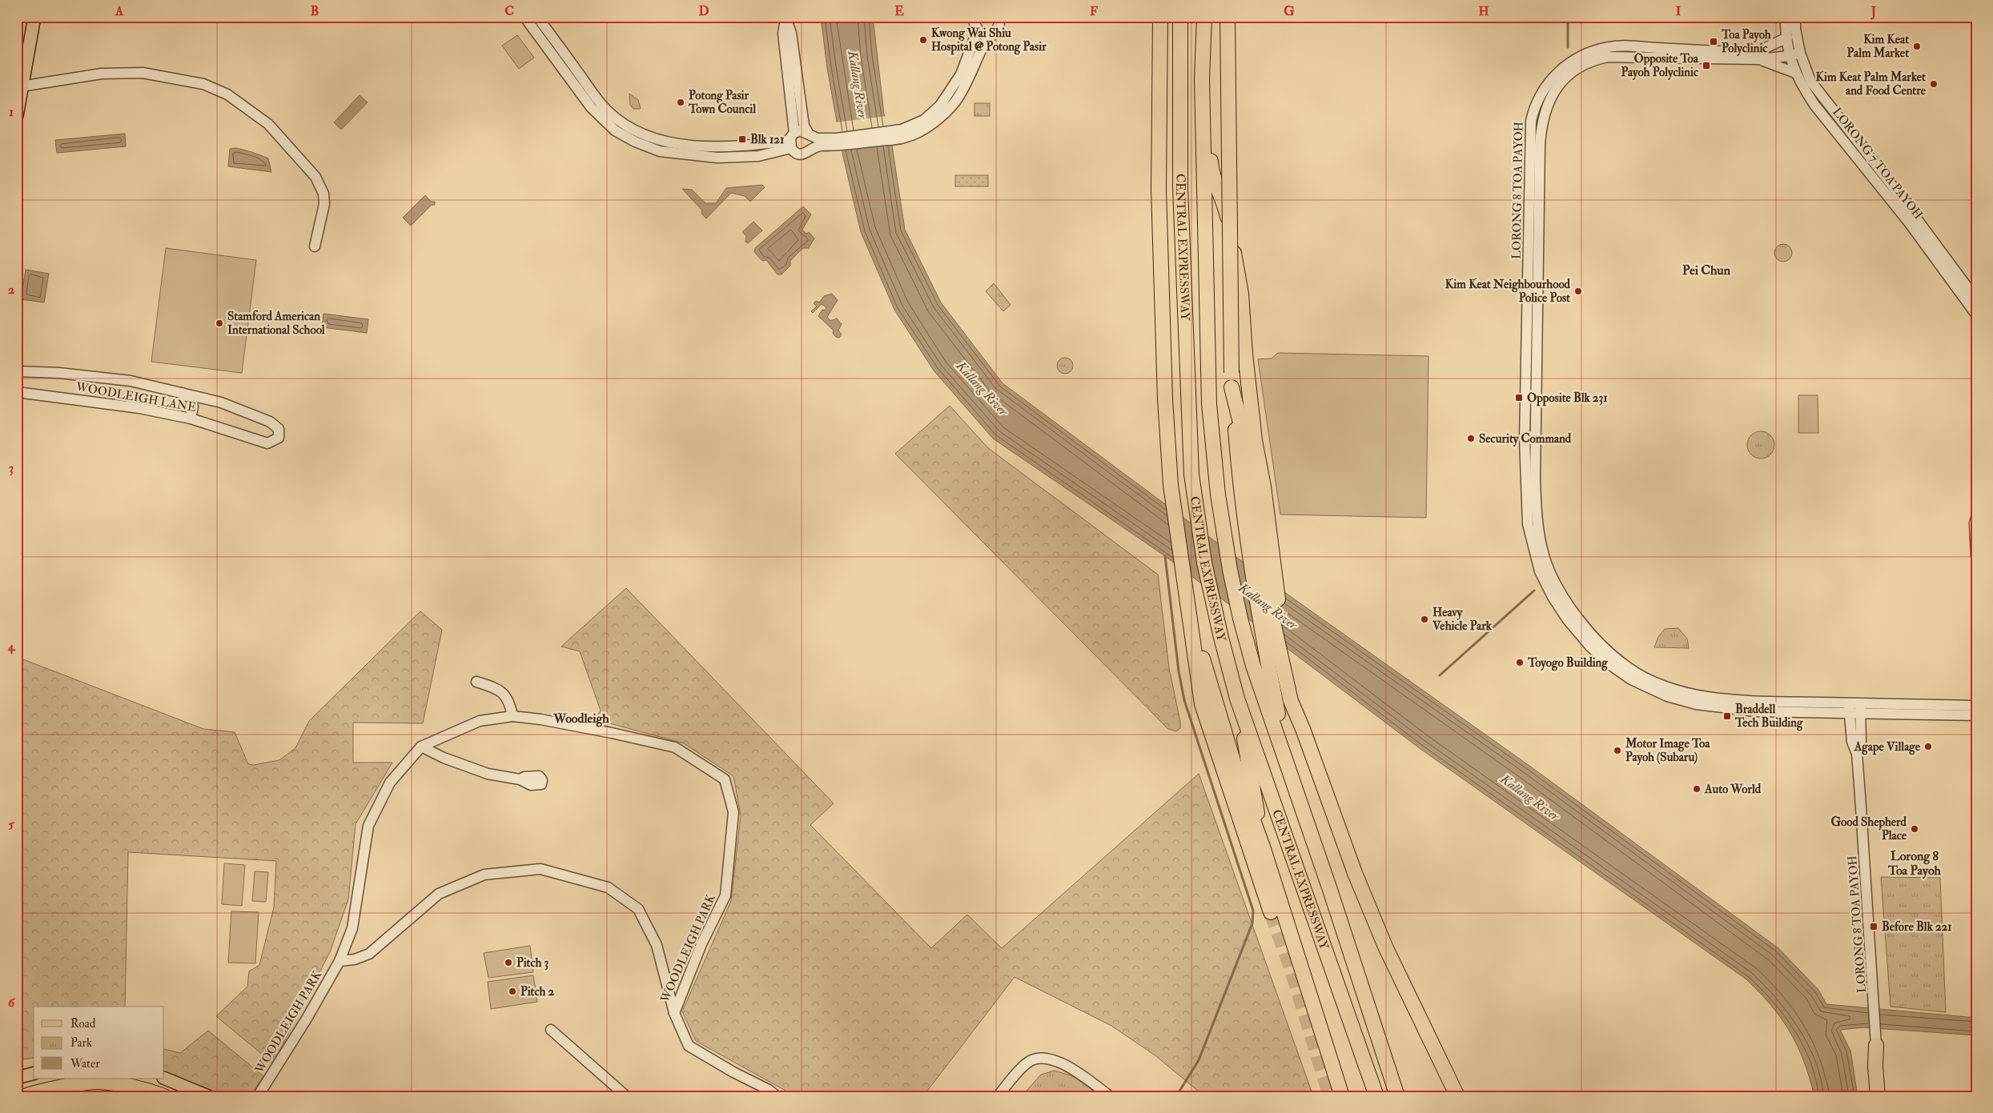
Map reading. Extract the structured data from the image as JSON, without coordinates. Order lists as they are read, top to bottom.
{
  "streets": {
    "highway": ["CENTRAL EXPRESSWAY"],
    "street": [
      "LORONG 7 TOA PAYOH",
      "LORONG 8 TOA PAYOH",
      "WOODLEIGH LANE",
      "WOODLEIGH PARK"
    ]
  },
  "crossings": [
    ["LORONG 7 TOA PAYOH", "LORONG 8 TOA PAYOH"]
  ],
  "districts": ["Pei Chun", "Woodleigh", "Lorong 8 Toa Payoh"],
  "water": ["Kallang River"],
  "places": {
    "other": [
      "Kwong Wai Shiu Hospital @ Potong Pasir",
      "Kim Keat Palm Market",
      "Kim Keat Palm Market and Food Centre",
      "Potong Pasir Town Council",
      "Kim Keat Neighbourhood Police Post",
      "Stamford American International School",
      "Security Command",
      "Heavy Vehicle Park",
      "Toyogo Building",
      "Agape Village",
      "Motor Image Toa Payoh (Subaru)",
      "Auto World",
      "Good Shepherd Place",
      "Pitch 3",
      "Pitch 2"
    ],
    "transit": [
      "Toa Payoh Polyclinic",
      "Opposite Toa Payoh Polyclinic",
      "Blk 121",
      "Opposite Blk 231",
      "Braddell Tech Building",
      "Before Blk 221"
    ]
  },
  "legend": ["Road", "Park", "Water"],
  "grid": {
    "columns": [
      "A",
      "B",
      "C",
      "D",
      "E",
      "F",
      "G",
      "H",
      "I",
      "J"
    ],
    "rows": [
      "1",
      "2",
      "3",
      "4",
      "5",
      "6"
    ]
  }
}
